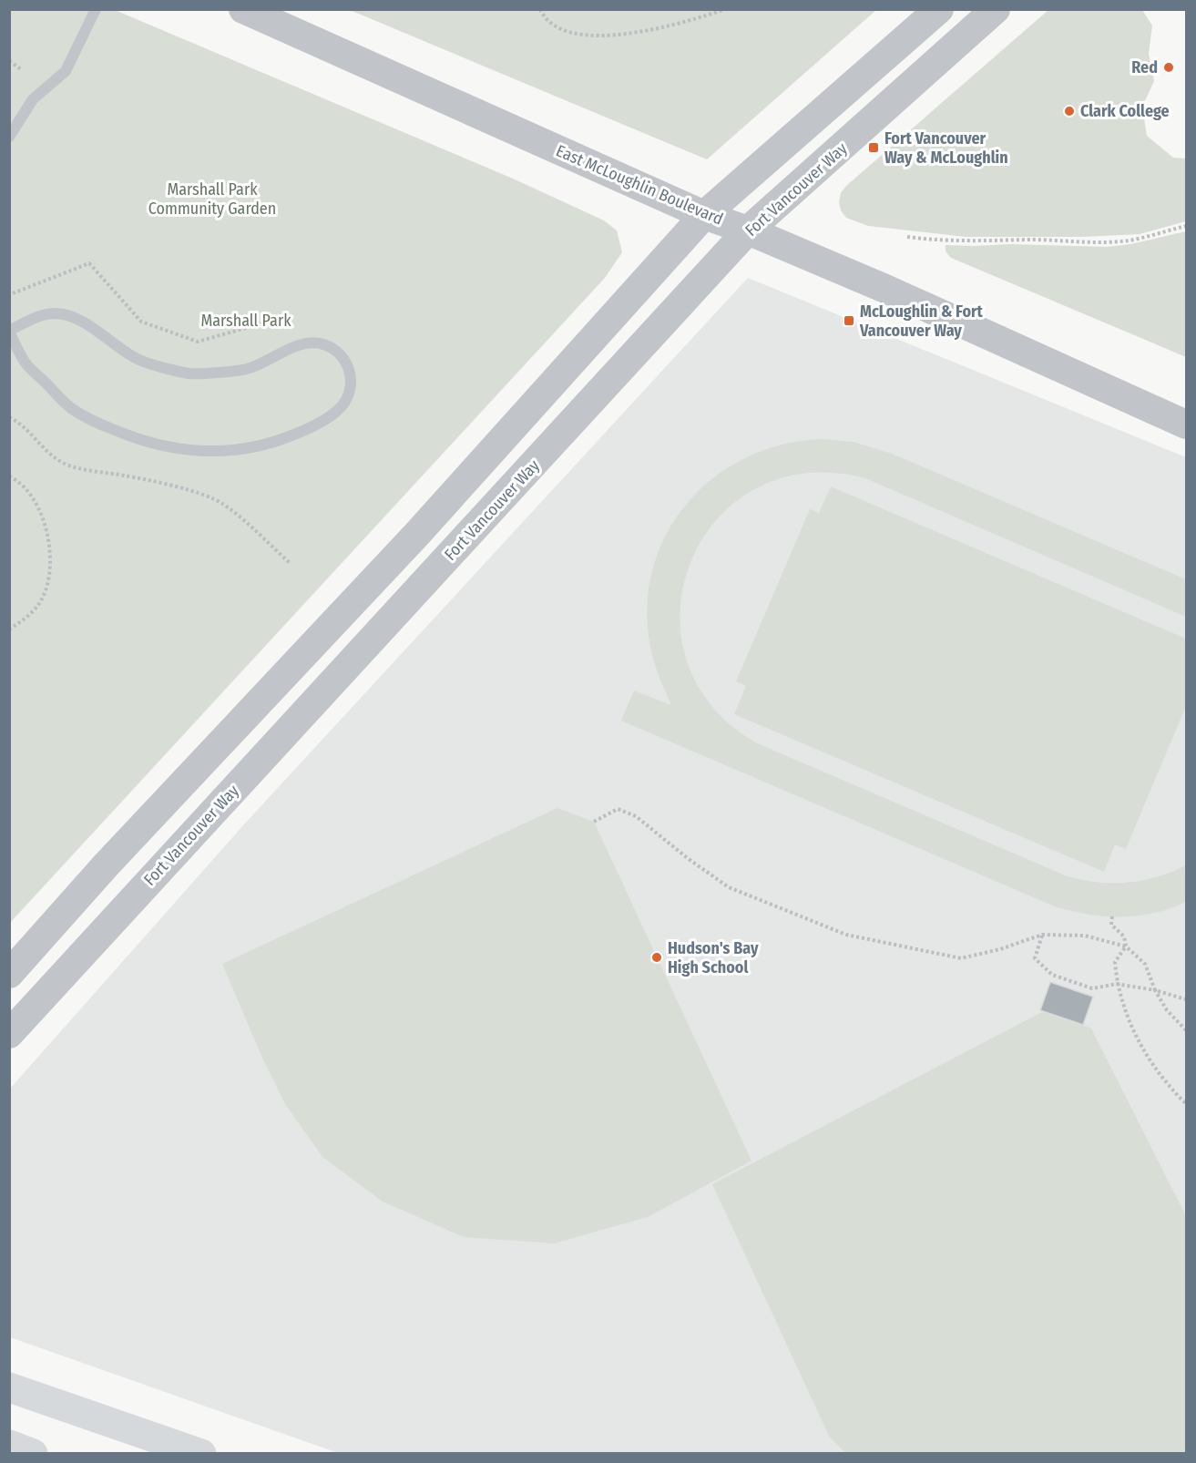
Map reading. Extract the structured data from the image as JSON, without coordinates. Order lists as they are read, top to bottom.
{
  "streets": {
    "street": ["East McLoughlin Boulevard", "Fort Vancouver Way"]
  },
  "crossings": [
    ["East McLoughlin Boulevard", "Fort Vancouver Way"]
  ],
  "parks": ["Marshall Park Community Garden", "Marshall Park"],
  "places": {
    "other": ["Red", "Clark College", "Hudson's Bay High School"],
    "transit": ["Fort Vancouver Way & McLoughlin", "McLoughlin & Fort Vancouver Way"]
  }
}
